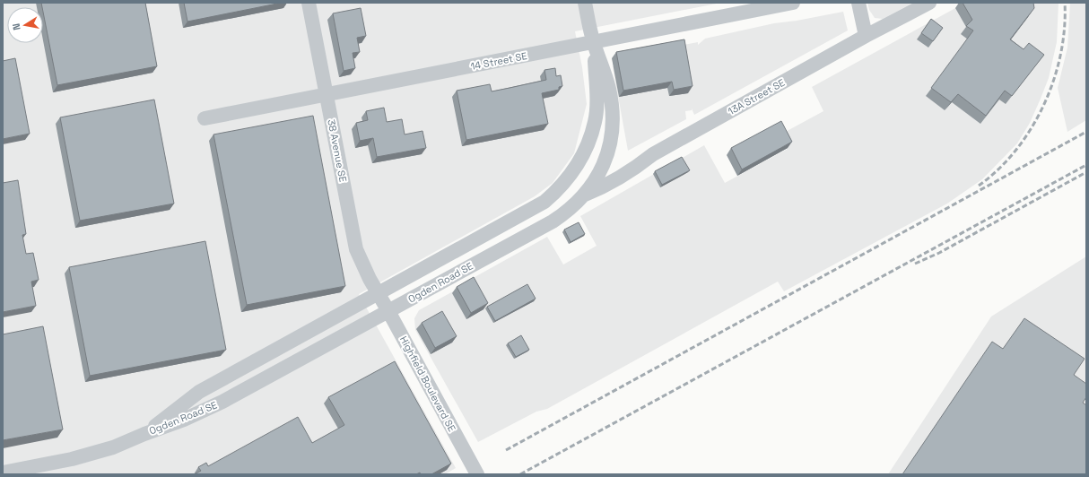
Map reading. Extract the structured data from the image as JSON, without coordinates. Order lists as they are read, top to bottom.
{
  "streets": {
    "street": [
      "14 Street SE",
      "13A Street SE",
      "38 Avenue SE",
      "Ogden Road SE",
      "Highfield Boulevard SE"
    ]
  },
  "crossings": [
    ["14 Street SE", "38 Avenue SE"],
    ["14 Street SE", "Ogden Road SE"],
    ["13A Street SE", "Ogden Road SE"],
    ["38 Avenue SE", "Ogden Road SE"],
    ["38 Avenue SE", "Highfield Boulevard SE"],
    ["Ogden Road SE", "Highfield Boulevard SE"]
  ],
  "north": "left"
}
